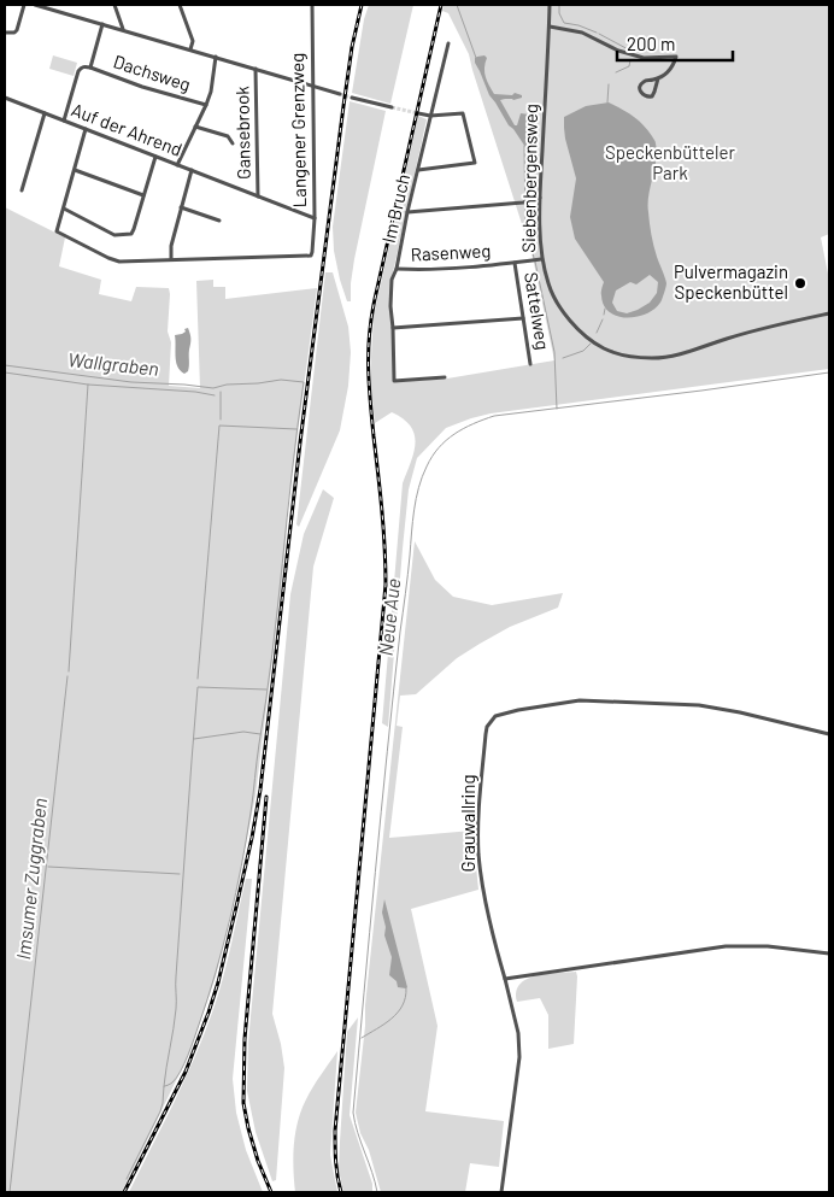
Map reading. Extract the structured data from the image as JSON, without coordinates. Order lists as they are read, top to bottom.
{
  "streets": {
    "street": [
      "Dachsweg",
      "Auf der Ahrend",
      "Langener Grenzweg",
      "Gansebrook",
      "Siebenbergensweg",
      "Im Bruch",
      "Rasenweg",
      "Sattelweg",
      "Grauwallring"
    ]
  },
  "crossings": [
    ["Auf der Ahrend", "Langener Grenzweg"],
    ["Auf der Ahrend", "Gansebrook"],
    ["Siebenbergensweg", "Rasenweg"],
    ["Im Bruch", "Rasenweg"],
    ["Rasenweg", "Sattelweg"]
  ],
  "water": ["Wallgraben", "Neue Aue", "Imsumer Zuggraben"],
  "parks": ["Speckenbütteler Park"],
  "places": ["Pulvermagazin Speckenbüttel"],
  "scale_bar": "200 m"
}
